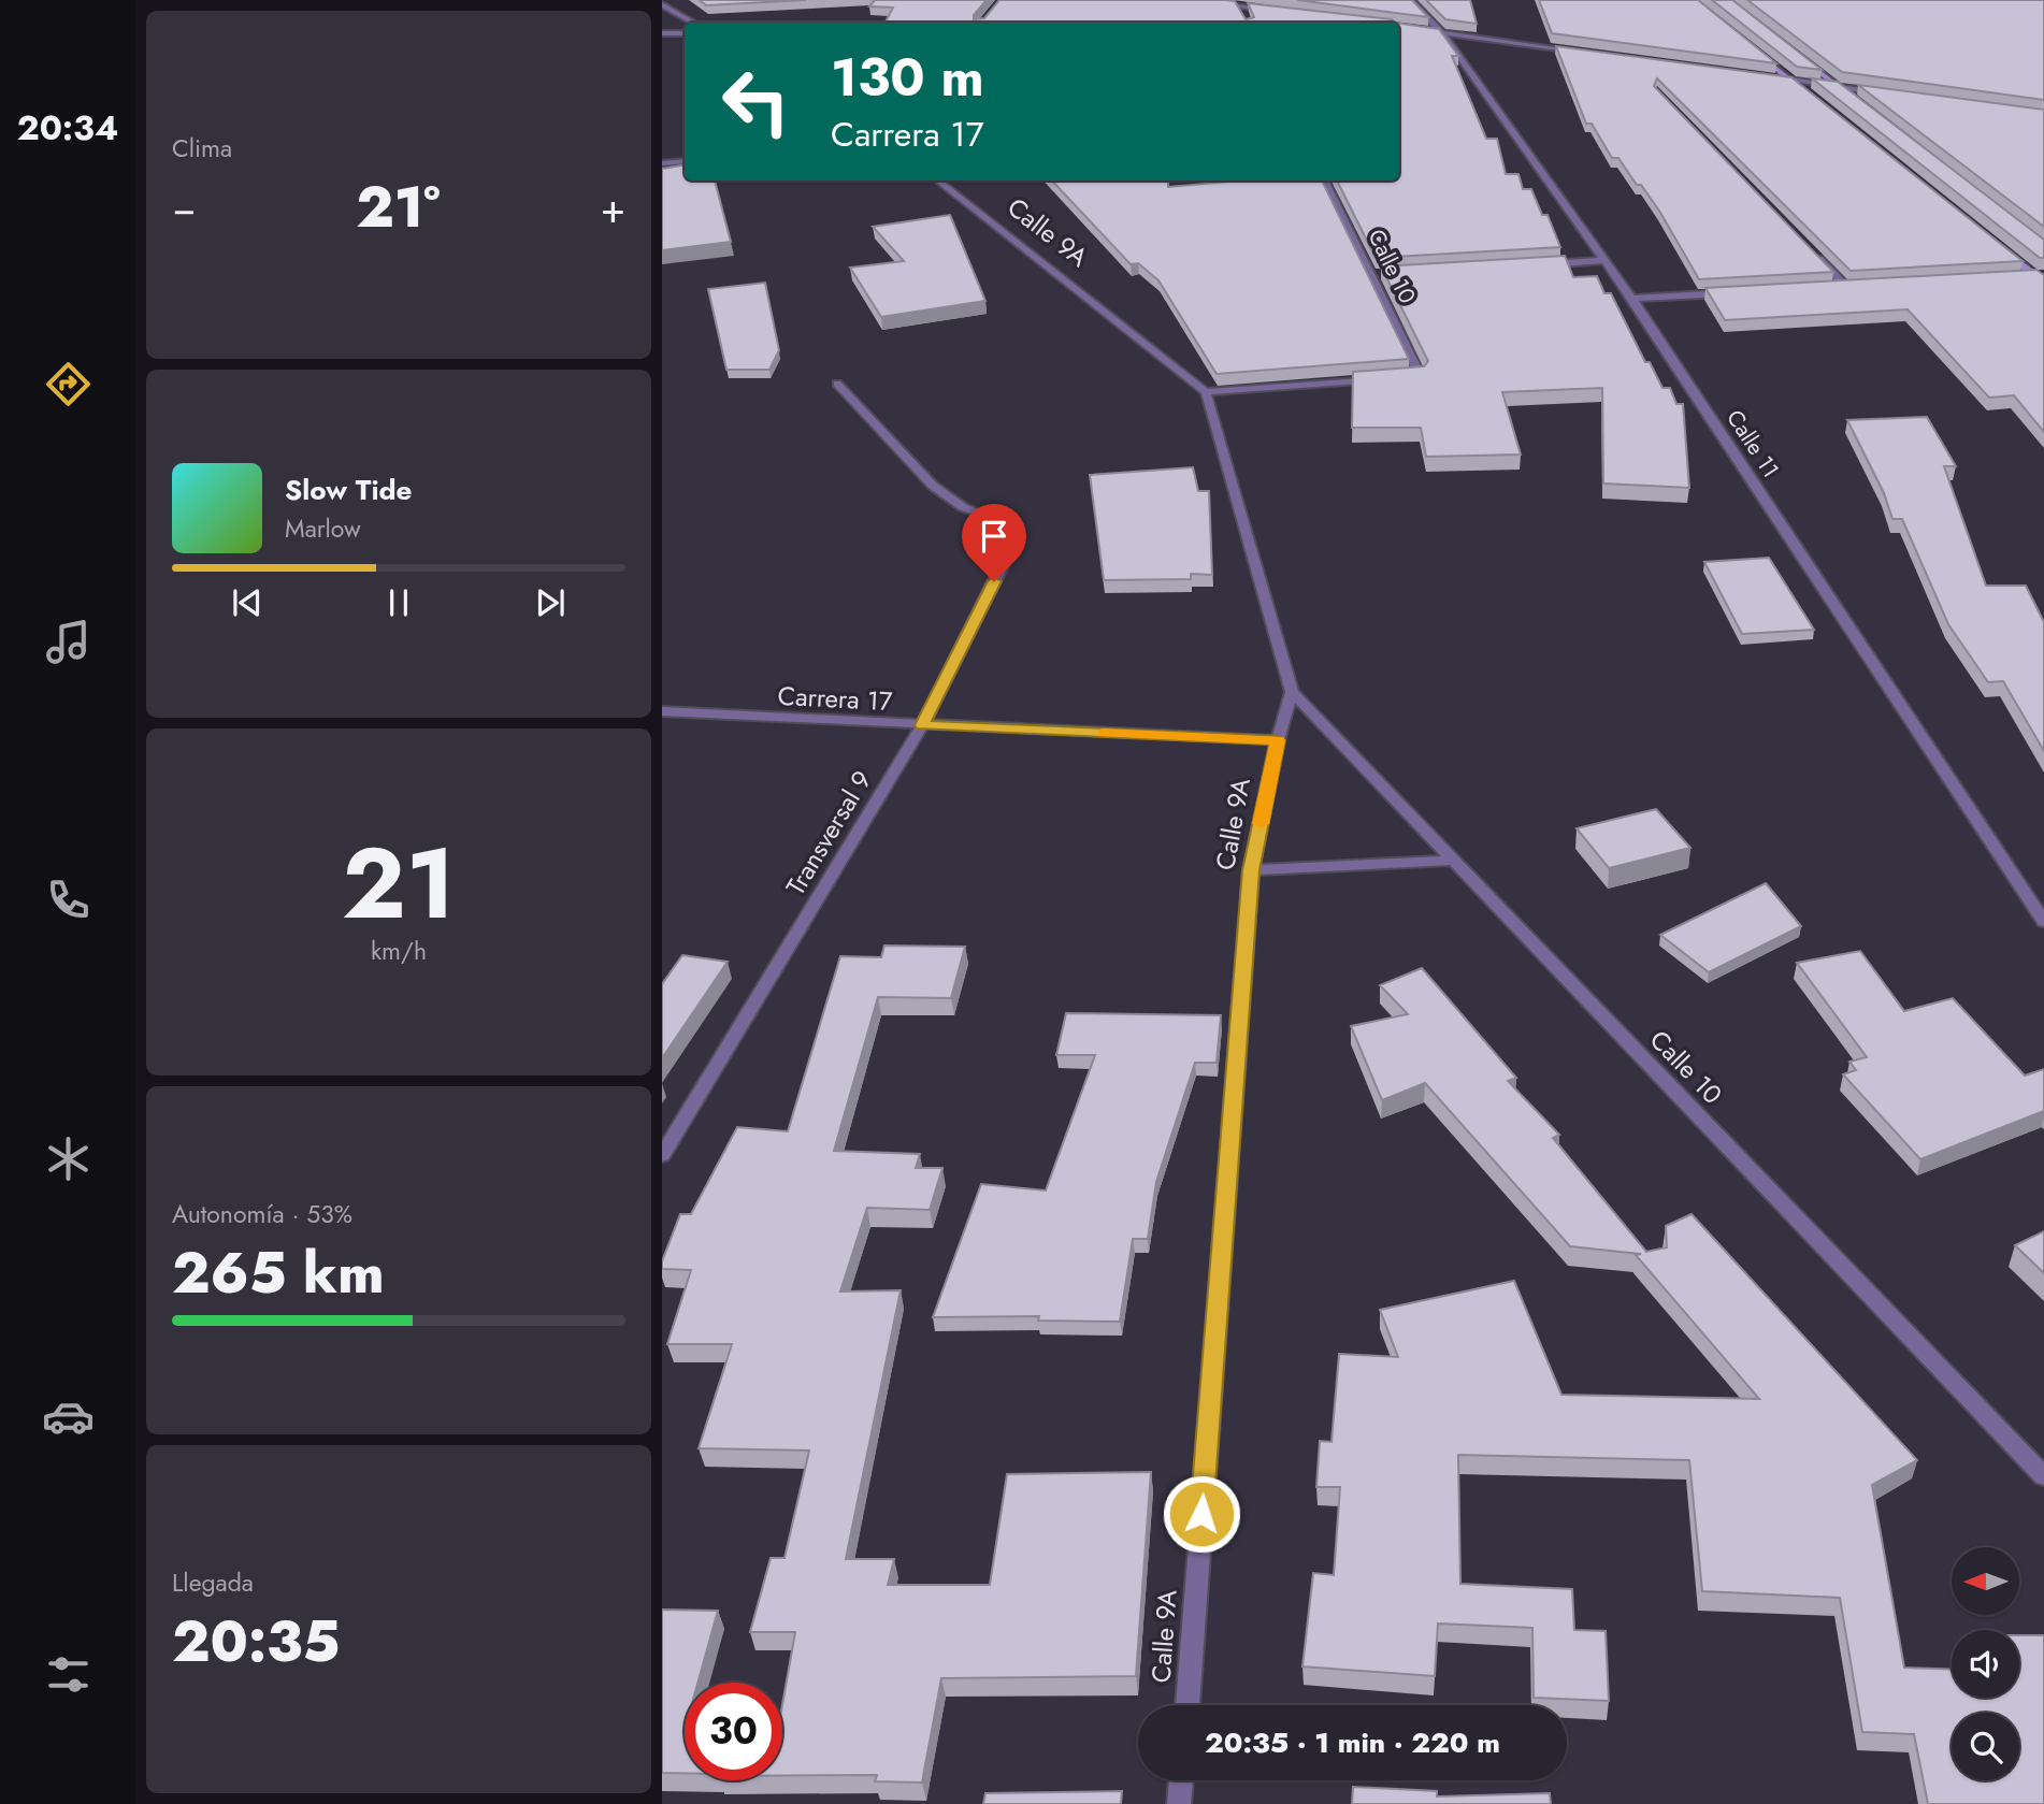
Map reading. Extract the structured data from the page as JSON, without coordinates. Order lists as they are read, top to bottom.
{
  "streets": {
    "street": [
      "Calle 9A",
      "Calle 10",
      "Calle 11",
      "Carrera 17",
      "Transversal 9"
    ]
  },
  "crossings": [
    ["Calle 9A", "Calle 10"],
    ["Calle 9A", "Carrera 17"],
    ["Carrera 17", "Transversal 9"]
  ],
  "north": "left",
  "page": {
    "tabs": "20:34",
    "tile": [
      "Clima",
      ["21", "km/h"],
      ["Autonomía · 53%", "265 km"],
      ["Llegada", "20:35"]
    ],
    "turn": ["130 m", "Carrera 17"],
    "heat": ["−", "21°", "+"],
    "song": ["Slow Tide", "Marlow"],
    "limit": "30",
    "trip": "20:35 · 1 min · 220 m"
  }
}
